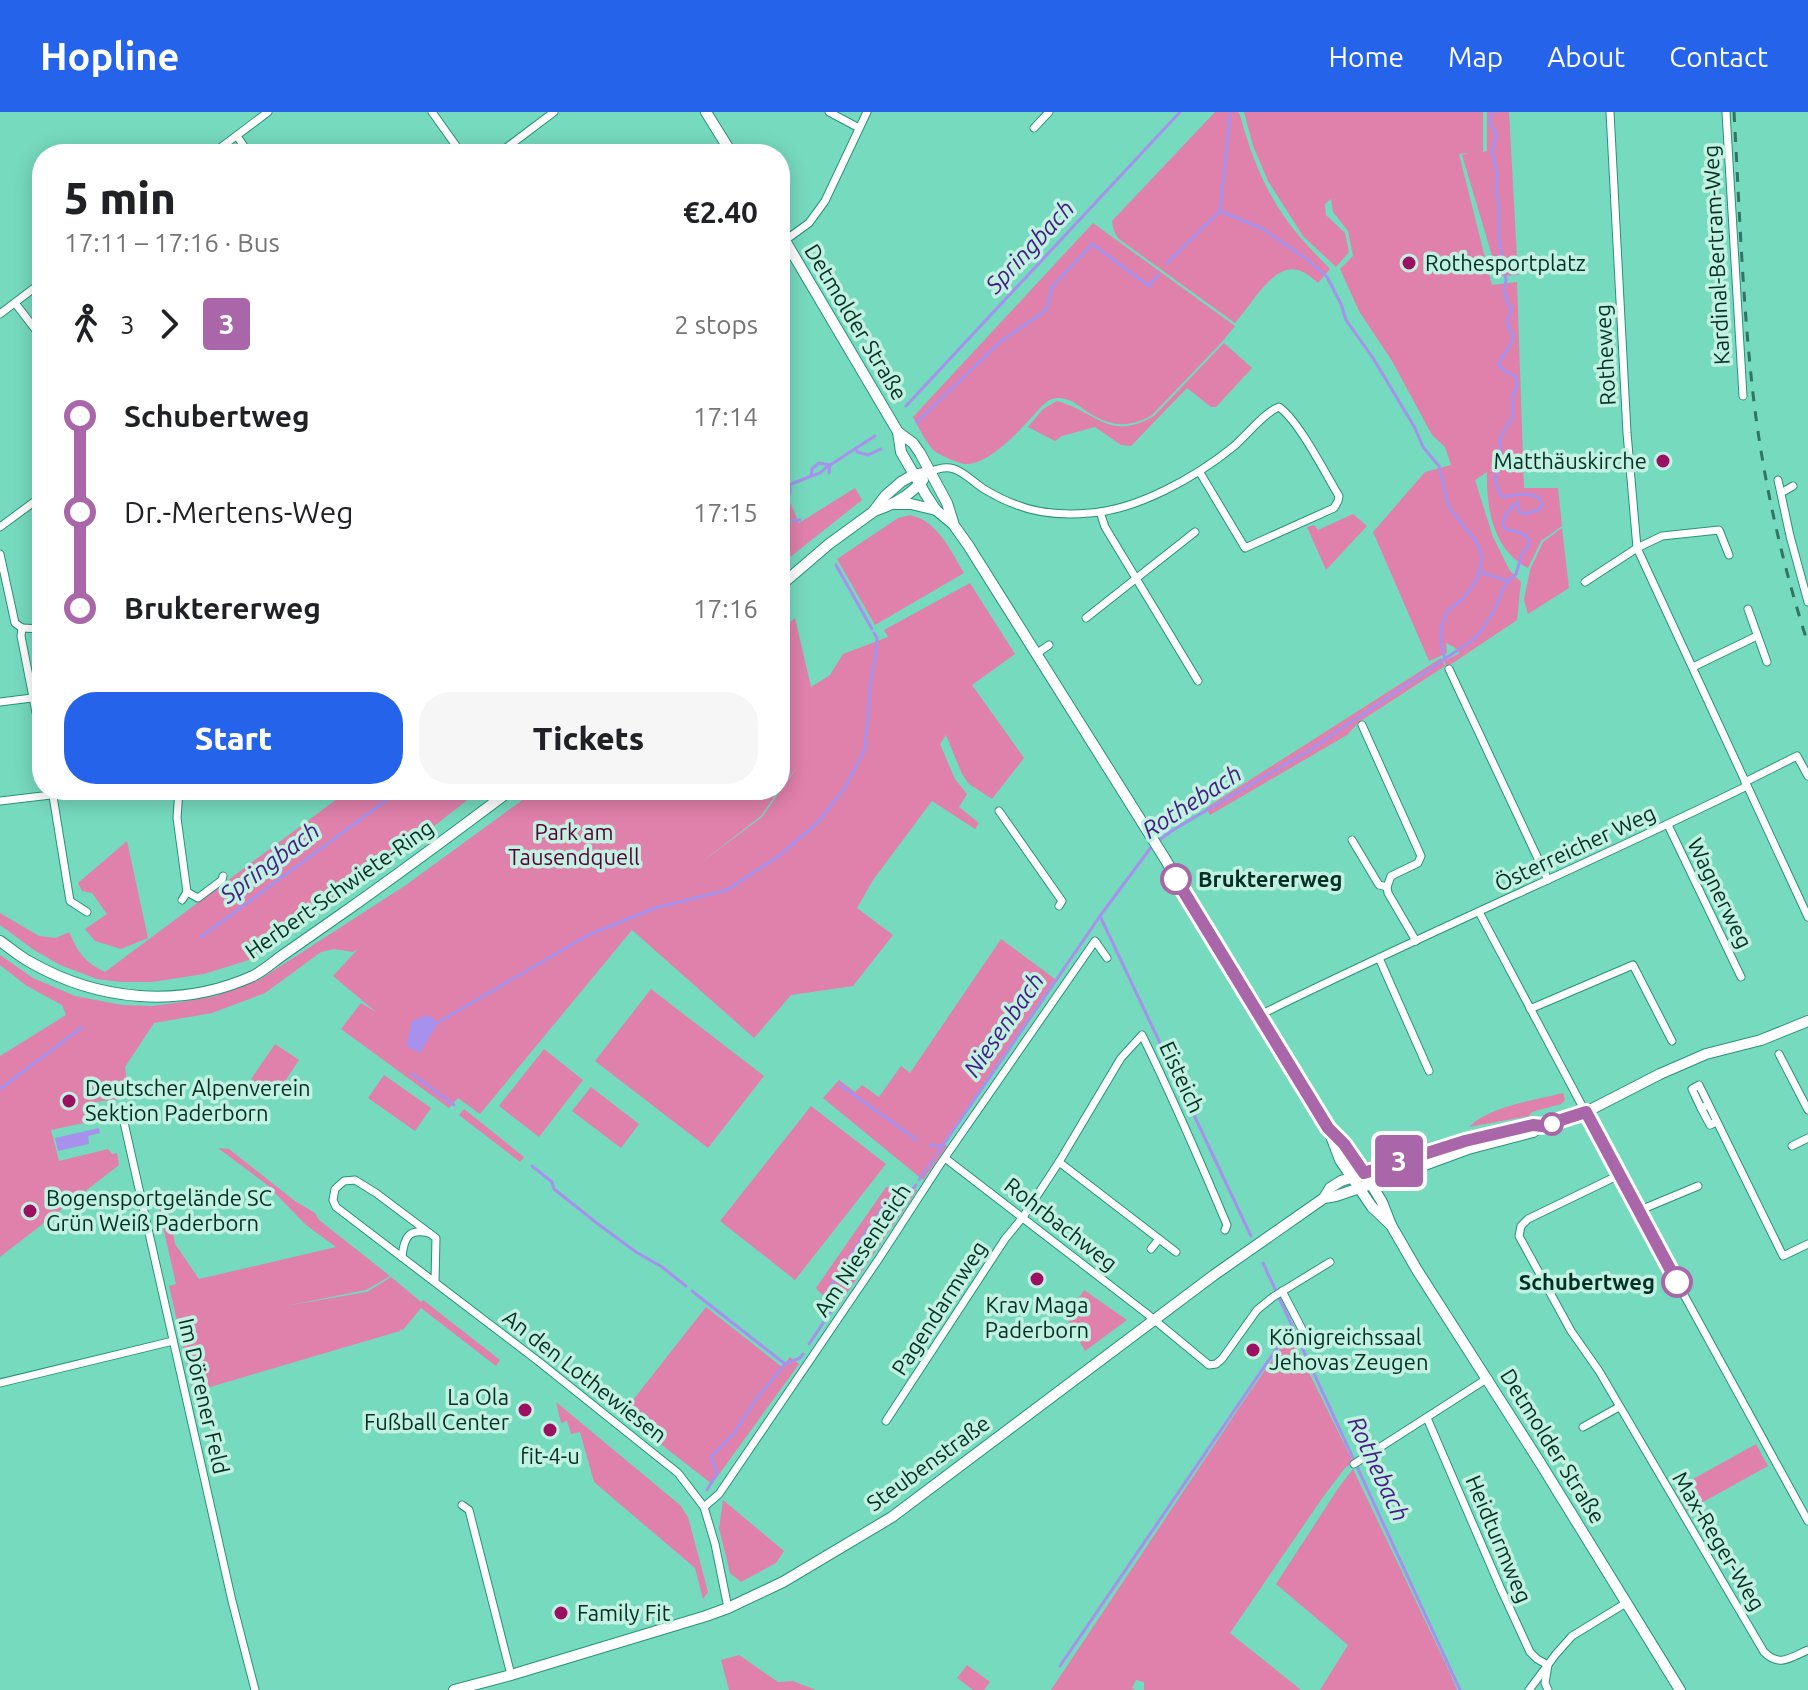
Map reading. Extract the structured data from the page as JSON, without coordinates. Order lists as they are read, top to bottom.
{
  "streets": {
    "main road": ["Detmolder Straße", "Herbert-Schwiete-Ring", "Steubenstraße"],
    "street": [
      "Kardinal-Bertram-Weg",
      "Rotheweg",
      "Österreicher Weg",
      "Wagnerweg",
      "Eisteich",
      "Rohrbachweg",
      "Am Niesenteich",
      "Pagendarmweg",
      "An den Lothewiesen",
      "Im Dörener Feld",
      "Heidturmweg",
      "Max-Reger-Weg"
    ]
  },
  "crossings": [
    ["Detmolder Straße", "Österreicher Weg"],
    ["Detmolder Straße", "Steubenstraße"],
    ["Rotheweg", "Österreicher Weg"],
    ["Österreicher Weg", "Wagnerweg"],
    ["Eisteich", "Rohrbachweg"],
    ["Eisteich", "Pagendarmweg"],
    ["Rohrbachweg", "Am Niesenteich"],
    ["Rohrbachweg", "Pagendarmweg"],
    ["Rohrbachweg", "Steubenstraße"],
    ["Am Niesenteich", "An den Lothewiesen"]
  ],
  "water": ["Springbach", "Rothebach", "Niesenbach"],
  "parks": ["Park am Tausendquell"],
  "places": [
    "Rothesportplatz",
    "Matthäuskirche",
    "Bruktererweg",
    "Deutscher Alpenverein Sektion Paderborn",
    "Bogensportgelände SC Grün Weiß Paderborn",
    "Krav Maga Paderborn",
    "Schubertweg",
    "Königreichssaal Jehovas Zeugen",
    "La Ola Fußball Center",
    "fit-4-u",
    "Family Fit"
  ],
  "lines": ["bus line 3"],
  "page": {
    "header": "Hopline",
    "nav": [
      "Home",
      "Map",
      "About",
      "Contact"
    ],
    "on_map": "3",
    "heading": ["5 min", "17:11 – 17:16 · Bus", "€2.40"],
    "legs": ["3", "3", "2 stops"],
    "list": [
      {
        "name": "Schubertweg",
        "value": "17:14"
      },
      {
        "name": "Dr.-Mertens-Weg",
        "value": "17:15"
      },
      {
        "name": "Bruktererweg",
        "value": "17:16"
      }
    ],
    "buttons": ["Start", "Tickets"]
  }
}
